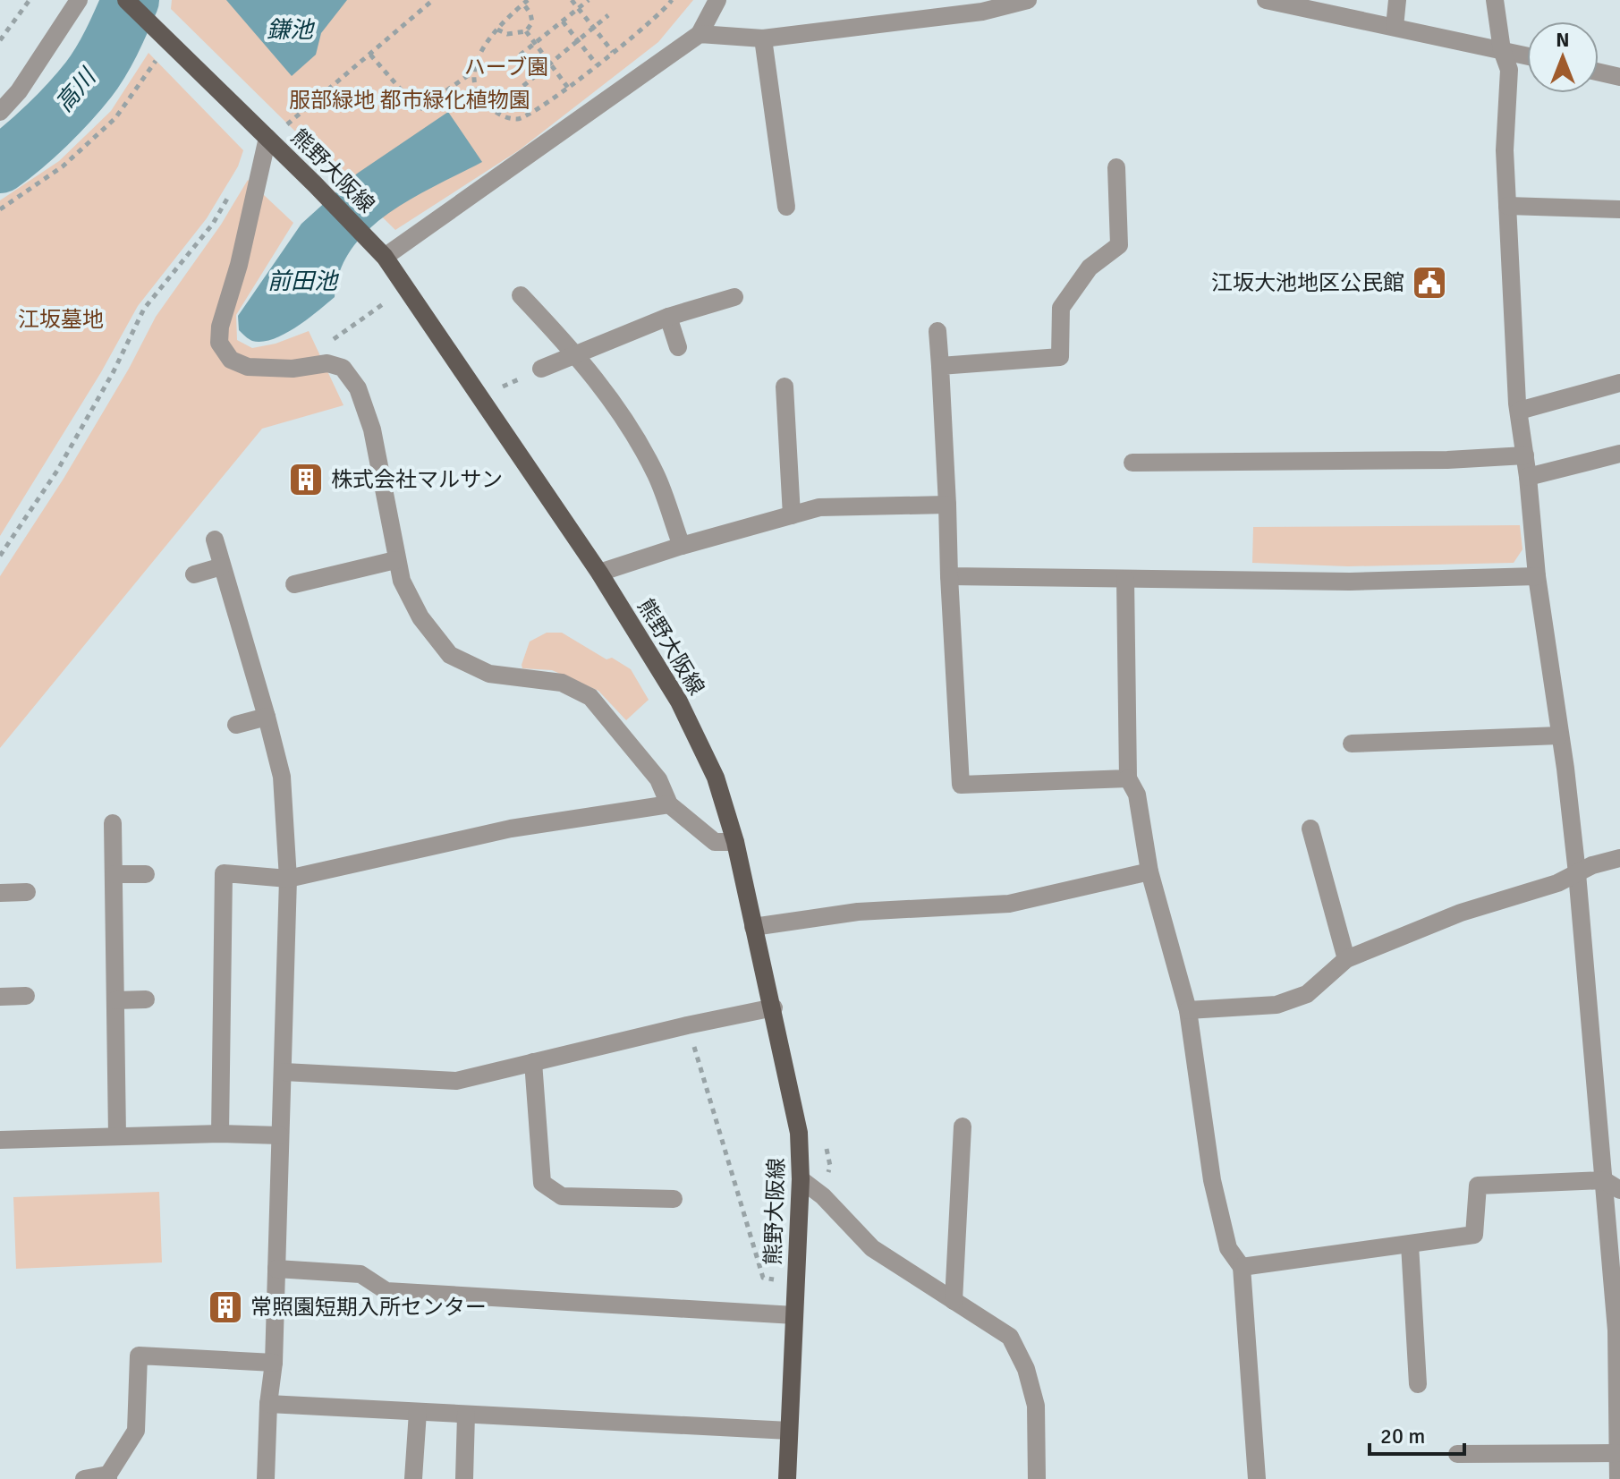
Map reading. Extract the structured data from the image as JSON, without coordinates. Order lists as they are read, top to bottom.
{
  "streets": {
    "main road": ["熊野大阪線"]
  },
  "water": ["鎌池", "高川", "前田池"],
  "parks": ["ハーブ園", "服部緑地 都市緑化植物園", "江坂墓地"],
  "places": {
    "public building": ["江坂大池地区公民館"],
    "building": ["株式会社マルサン", "常照園短期入所センター"]
  },
  "scale_bar": "20 m",
  "north": "top"
}
